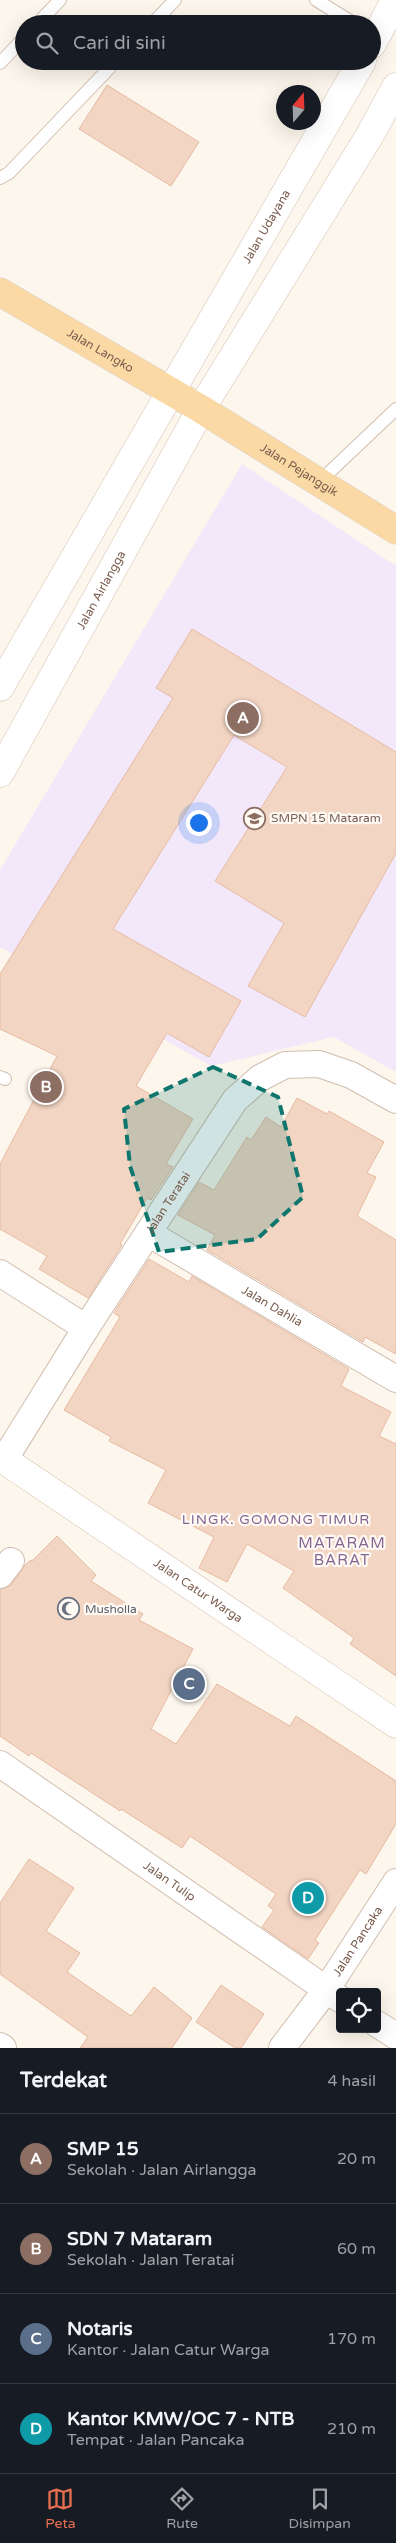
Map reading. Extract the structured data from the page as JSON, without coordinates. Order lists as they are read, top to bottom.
{
  "streets": {
    "main road": [
      "Jalan Udayana",
      "Jalan Langko",
      "Jalan Pejanggik",
      "Jalan Airlangga",
      "Jalan Catur Warga"
    ],
    "street": [
      "Jalan Teratai",
      "Jalan Dahlia",
      "Jalan Tulip",
      "Jalan Pancaka"
    ]
  },
  "crossings": [
    ["Jalan Udayana", "Jalan Langko"],
    ["Jalan Langko", "Jalan Pejanggik"],
    ["Jalan Langko", "Jalan Airlangga"],
    ["Jalan Pejanggik", "Jalan Airlangga"],
    ["Jalan Teratai", "Jalan Dahlia"],
    ["Jalan Teratai", "Jalan Catur Warga"],
    ["Jalan Tulip", "Jalan Pancaka"]
  ],
  "districts": ["LINGK. GOMONG TIMUR", "MATARAM BARAT"],
  "places": {
    "school or university": ["SMPN 15 Mataram"],
    "mosque": ["Musholla"]
  },
  "north": "top",
  "page": {
    "search": "Cari di sini",
    "pins": [
      "A",
      "B",
      "C",
      "D"
    ],
    "heading": ["Terdekat", "4 hasil"],
    "list": [
      {
        "mark": "A",
        "name": "SMP 15",
        "note": "Sekolah · Jalan Airlangga",
        "value": "20 m"
      },
      {
        "mark": "B",
        "name": "SDN 7 Mataram",
        "note": "Sekolah · Jalan Teratai",
        "value": "60 m"
      },
      {
        "mark": "C",
        "name": "Notaris",
        "note": "Kantor · Jalan Catur Warga",
        "value": "170 m"
      },
      {
        "mark": "D",
        "name": "Kantor KMW/OC 7 - NTB",
        "note": "Tempat · Jalan Pancaka",
        "value": "210 m"
      }
    ],
    "nav": ["Peta", "Rute", "Disimpan"]
  }
}
